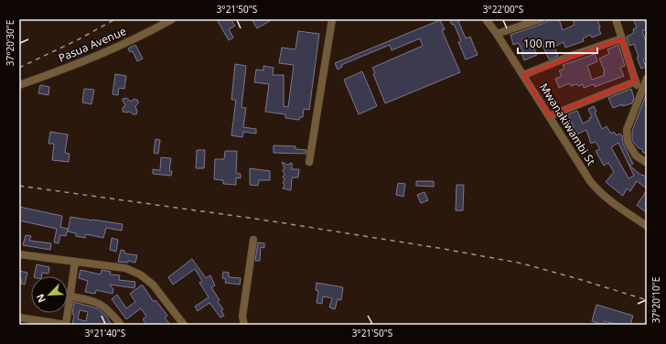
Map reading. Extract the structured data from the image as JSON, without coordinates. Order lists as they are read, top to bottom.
{
  "streets": {
    "street": ["Pasua Avenue", "Mwanakiwambi St"]
  },
  "scale_bar": "100 m",
  "north": "bottom left",
  "coordinates": [
    "3°21'50\"S",
    "3°22'00\"S",
    "37°20'30\"E",
    "37°20'10\"E",
    "3°21'40\"S"
  ]
}
